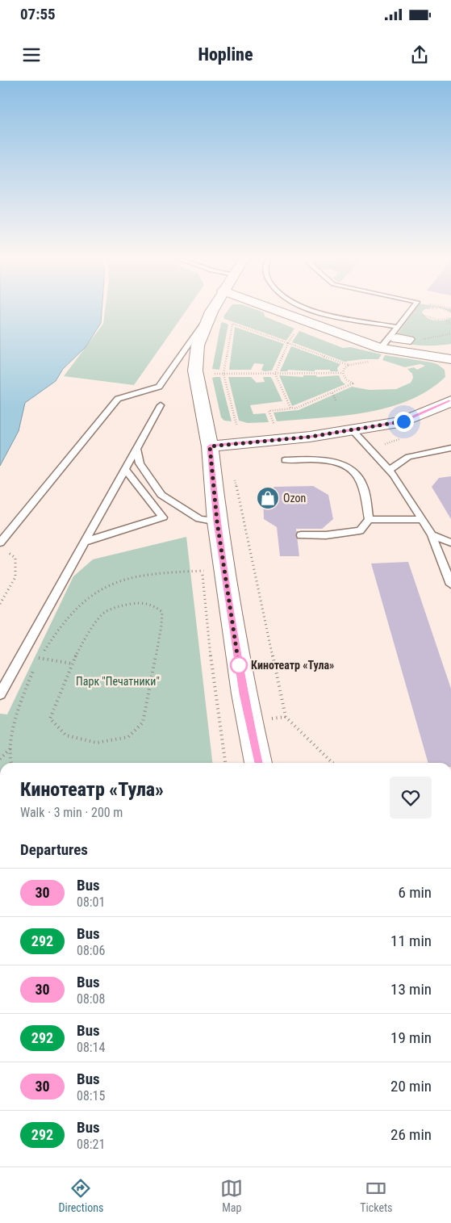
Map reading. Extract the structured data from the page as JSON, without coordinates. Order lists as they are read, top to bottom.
{
  "parks": ["Парк \"Печатники\""],
  "places": {
    "shop": ["Ozon"],
    "other": ["Кинотеатр «Тула»"]
  },
  "lines": ["bus line 30"],
  "page": {
    "status": "07:55",
    "header": "Hopline",
    "heading": [
      ["Кинотеатр «Тула»", "Walk · 3 min · 200 m"],
      "Departures"
    ],
    "list": [
      {
        "mark": "30",
        "name": "Bus",
        "note": "08:01",
        "value": "6 min"
      },
      {
        "mark": "292",
        "name": "Bus",
        "note": "08:06",
        "value": "11 min"
      },
      {
        "mark": "30",
        "name": "Bus",
        "note": "08:08",
        "value": "13 min"
      },
      {
        "mark": "292",
        "name": "Bus",
        "note": "08:14",
        "value": "19 min"
      },
      {
        "mark": "30",
        "name": "Bus",
        "note": "08:15",
        "value": "20 min"
      },
      {
        "mark": "292",
        "name": "Bus",
        "note": "08:21",
        "value": "26 min"
      }
    ],
    "tabs": ["Directions", "Map", "Tickets"]
  }
}
